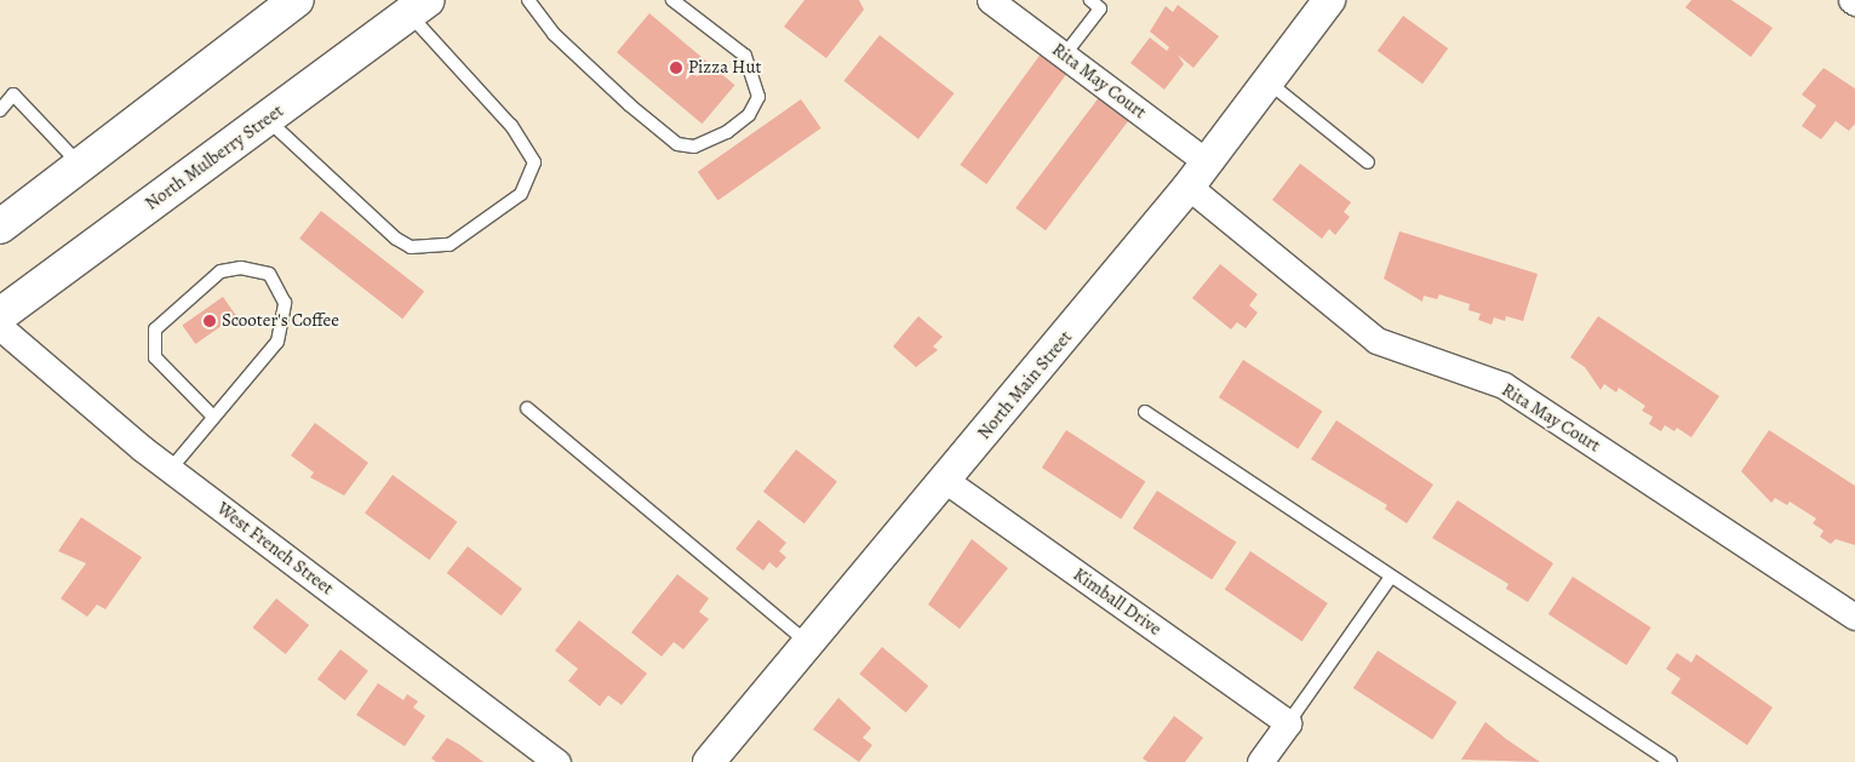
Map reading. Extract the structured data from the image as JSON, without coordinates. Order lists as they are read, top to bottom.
{
  "streets": {
    "main road": ["North Mulberry Street"],
    "street": [
      "Rita May Court",
      "North Main Street",
      "West French Street",
      "Kimball Drive"
    ]
  },
  "crossings": [
    ["Rita May Court", "North Main Street"],
    ["North Main Street", "Kimball Drive"]
  ],
  "places": ["Pizza Hut", "Scooter's Coffee"]
}
